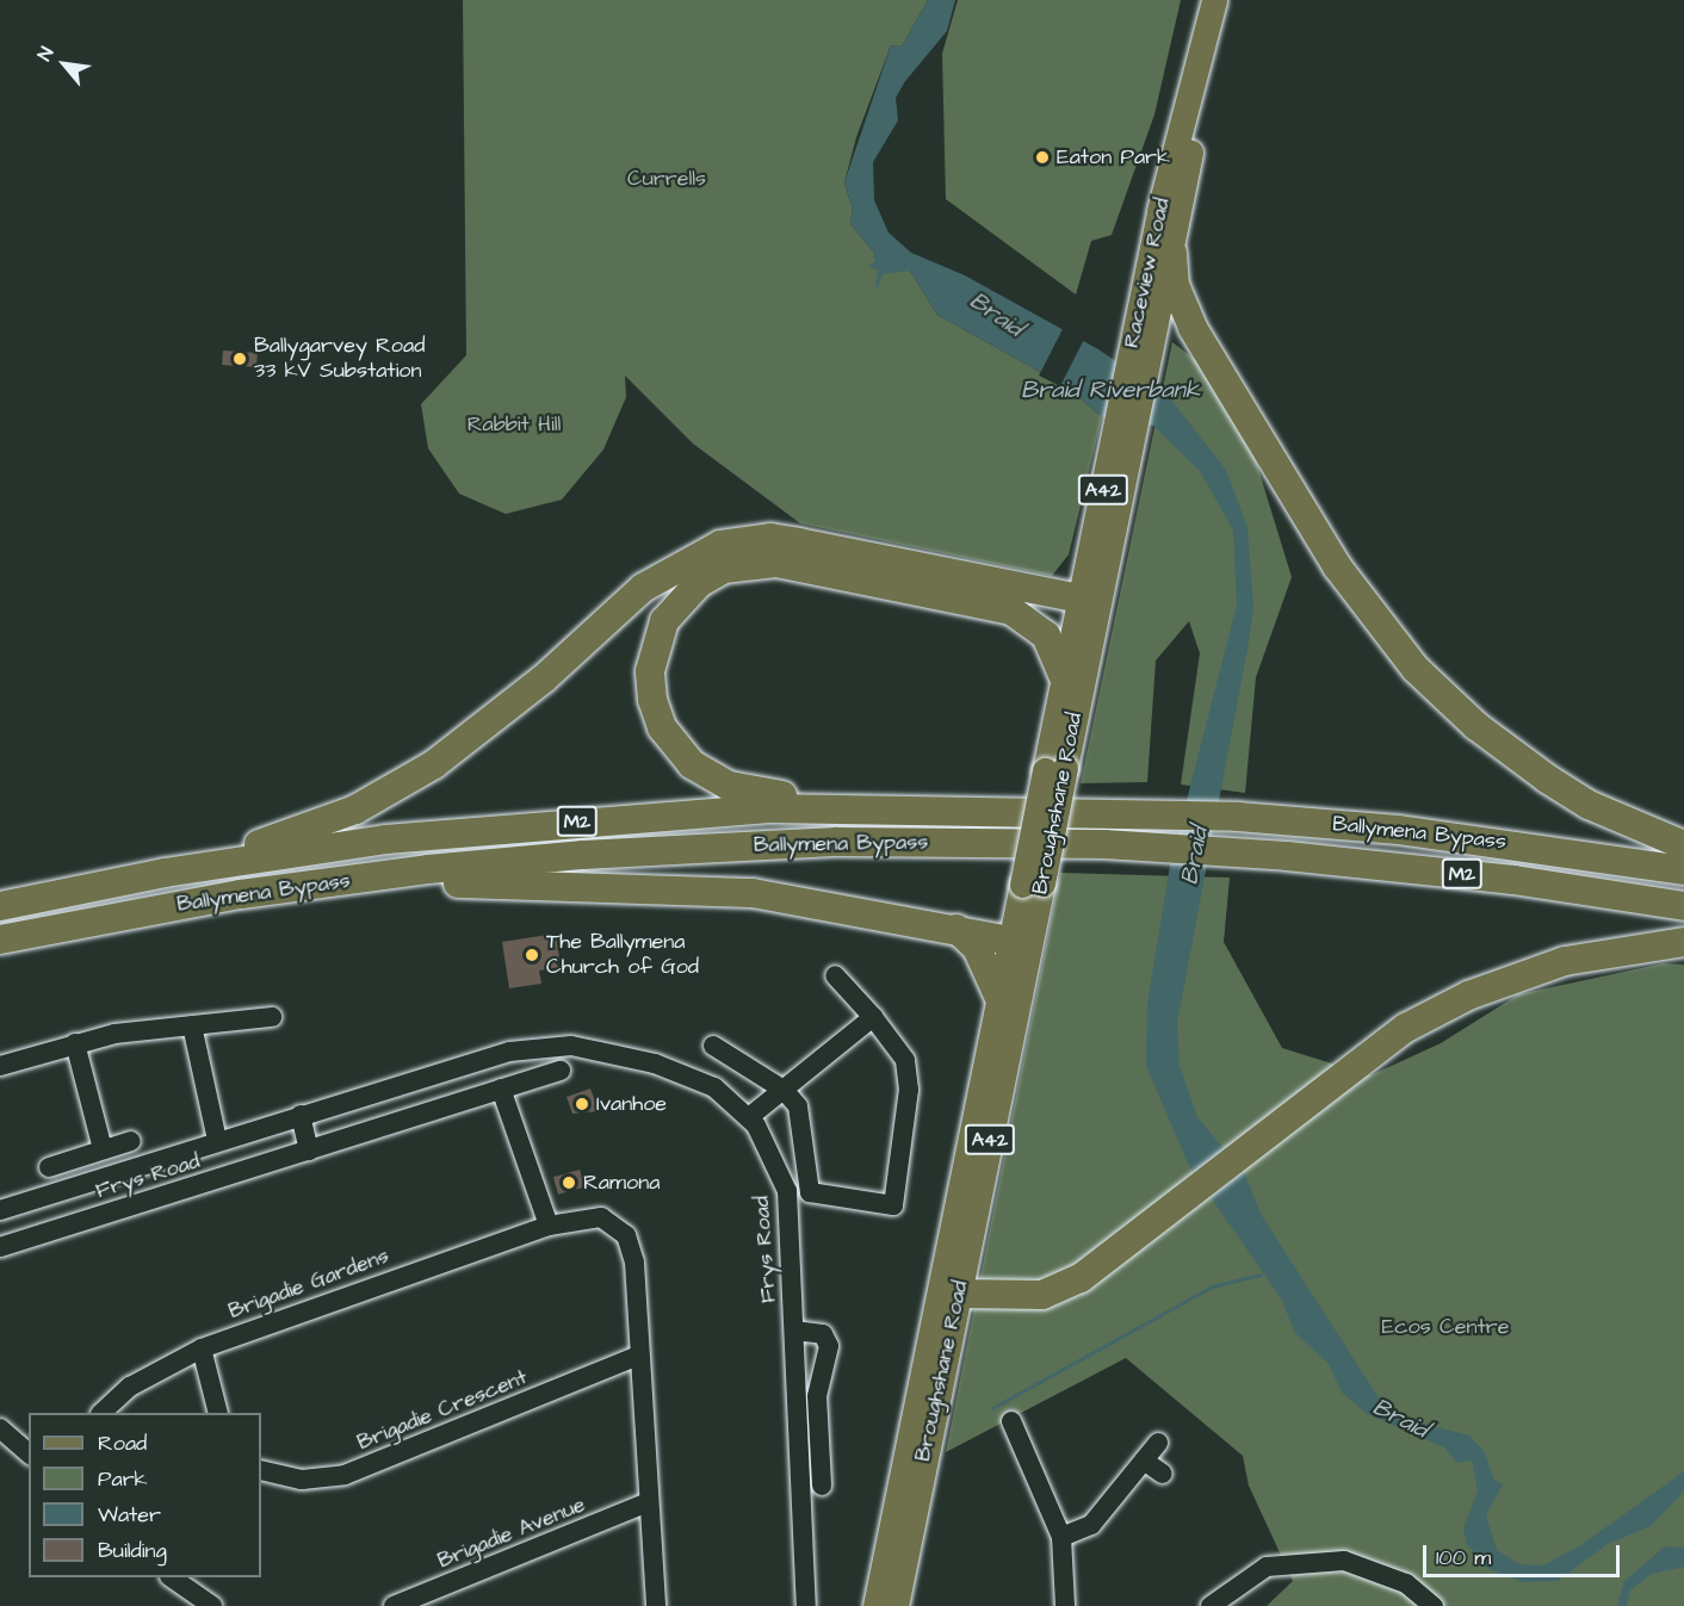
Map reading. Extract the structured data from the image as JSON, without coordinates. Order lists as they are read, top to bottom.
{
  "streets": {
    "highway": ["M2", "Ballymena Bypass"],
    "main road": ["Raceview Road", "A42", "Broughshane Road"],
    "street": [
      "Frys Road",
      "Brigadie Gardens",
      "Brigadie Crescent",
      "Brigadie Avenue"
    ]
  },
  "crossings": [
    ["Raceview Road", "A42"],
    ["A42", "Broughshane Road"],
    ["Brigadie Gardens", "Brigadie Crescent"],
    ["Brigadie Gardens", "Brigadie Avenue"]
  ],
  "water": ["Braid", "Braid Riverbank"],
  "parks": ["Currells", "Rabbit Hill", "Ecos Centre"],
  "places": [
    "Eaton Park",
    "Ballygarvey Road 33 kV Substation",
    "The Ballymena Church of God",
    "Ivanhoe",
    "Ramona"
  ],
  "legend": [
    "Road",
    "Park",
    "Water",
    "Building"
  ],
  "scale_bar": "100 m",
  "north": "top left"
}
